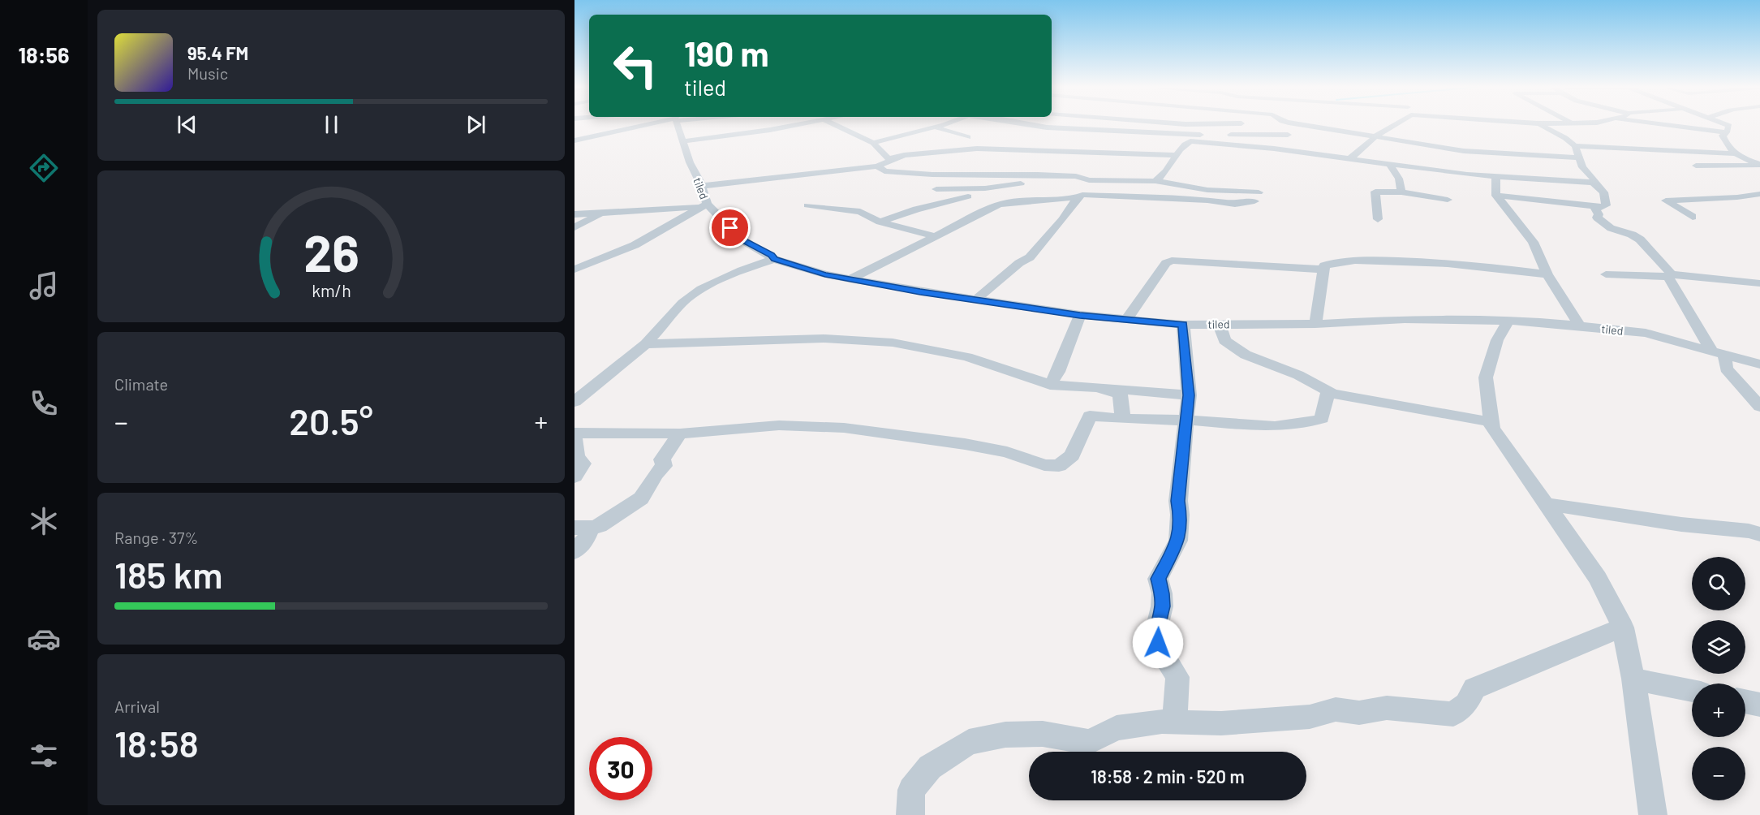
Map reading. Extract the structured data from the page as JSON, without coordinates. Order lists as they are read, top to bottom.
{
  "streets": {
    "street": ["tiled"]
  },
  "page": {
    "tabs": "18:56",
    "turn": ["190 m", "tiled"],
    "song": ["95.4 FM", "Music"],
    "tile": [
      "Climate",
      ["Range · 37%", "185 km"],
      ["Arrival", "18:58"]
    ],
    "heat": ["−", "20.5°", "+"],
    "map_buttons": ["+", "−"],
    "limit": "30",
    "trip": "18:58 · 2 min · 520 m",
    "gauge": ["26", "km/h"]
  }
}
